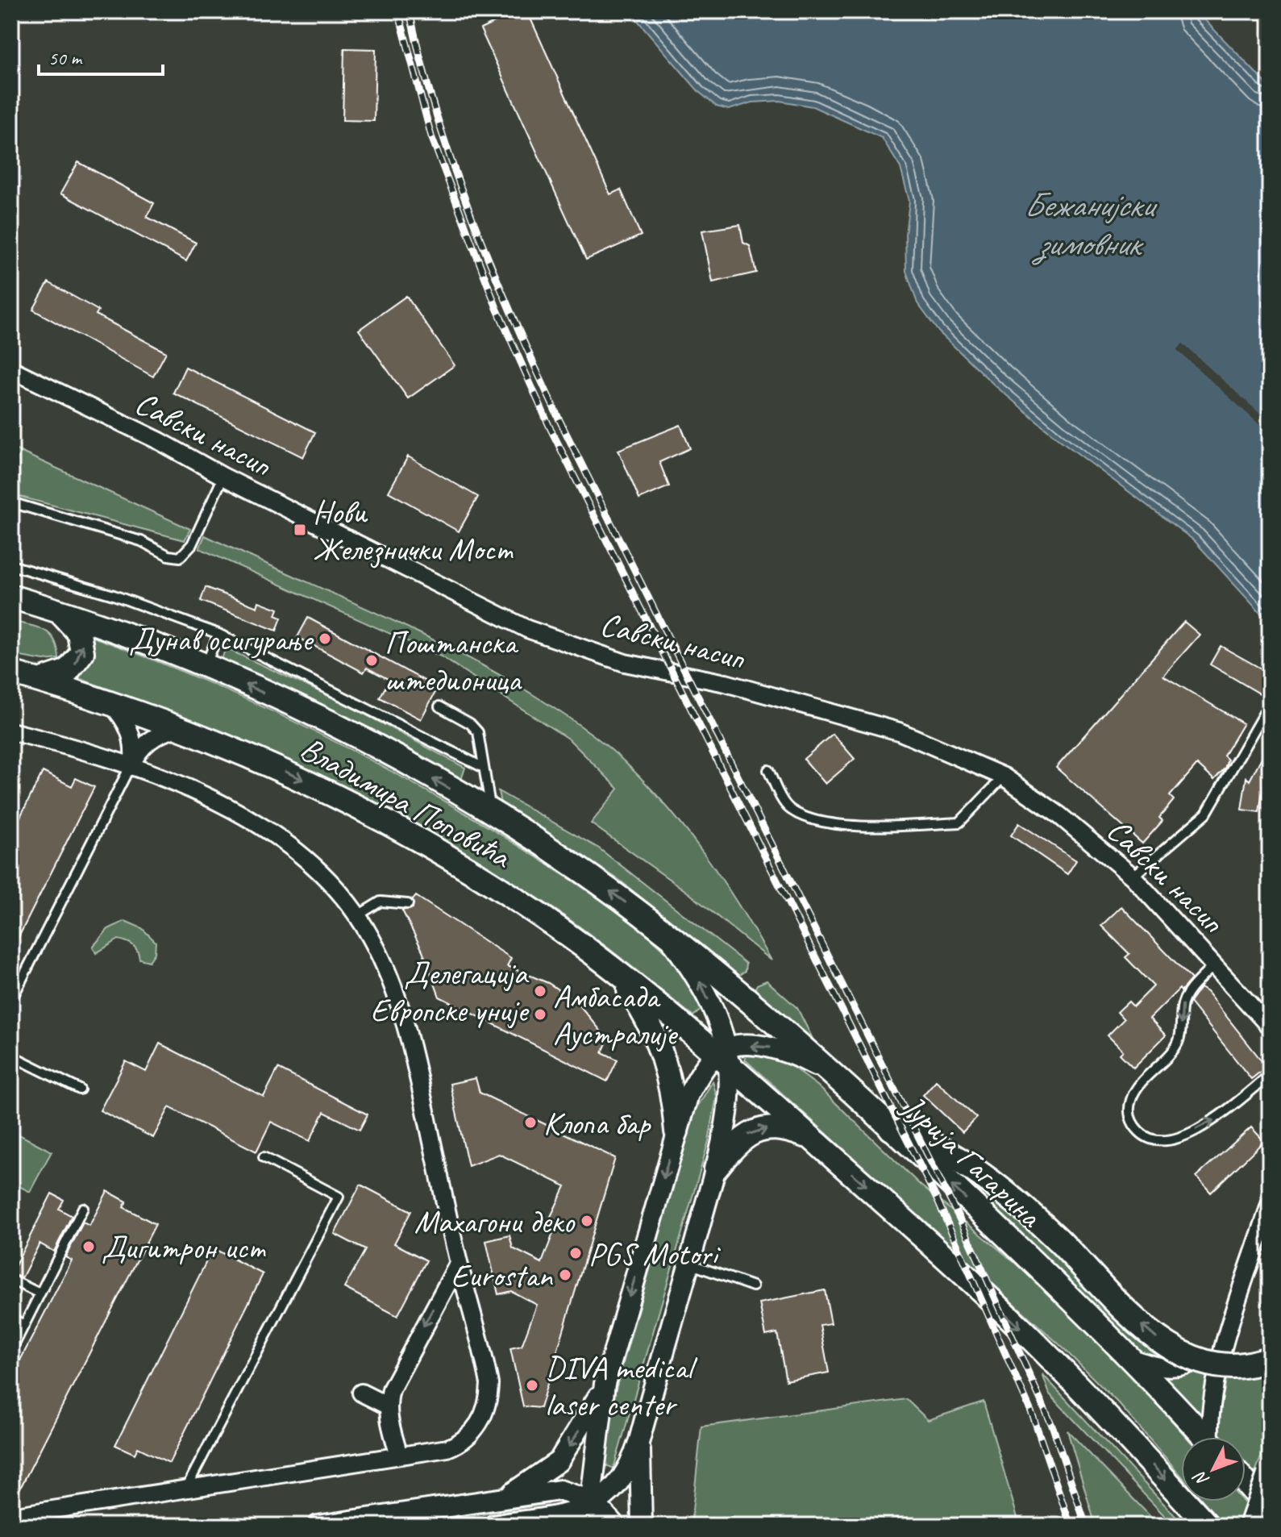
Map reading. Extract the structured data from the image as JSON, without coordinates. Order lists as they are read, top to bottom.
{
  "streets": {
    "main road": ["Владимира Поповића", "Јурија Гагарина"],
    "street": ["Савски насип"]
  },
  "crossings": [
    ["Владимира Поповића", "Јурија Гагарина"]
  ],
  "water": ["Бежанијски зимовник"],
  "places": {
    "transit": ["Нови Железнички Мост"],
    "other": [
      "Дунав осигурање",
      "Поштанска штедионица",
      "Делегација Европске уније",
      "Амбасада Аустралије",
      "Клопа бар",
      "Махагони деко",
      "Дигитрон ист",
      "PGS Motori",
      "Eurostan",
      "DIVA medical laser center"
    ]
  },
  "scale_bar": "50 m",
  "north": "bottom left"
}
